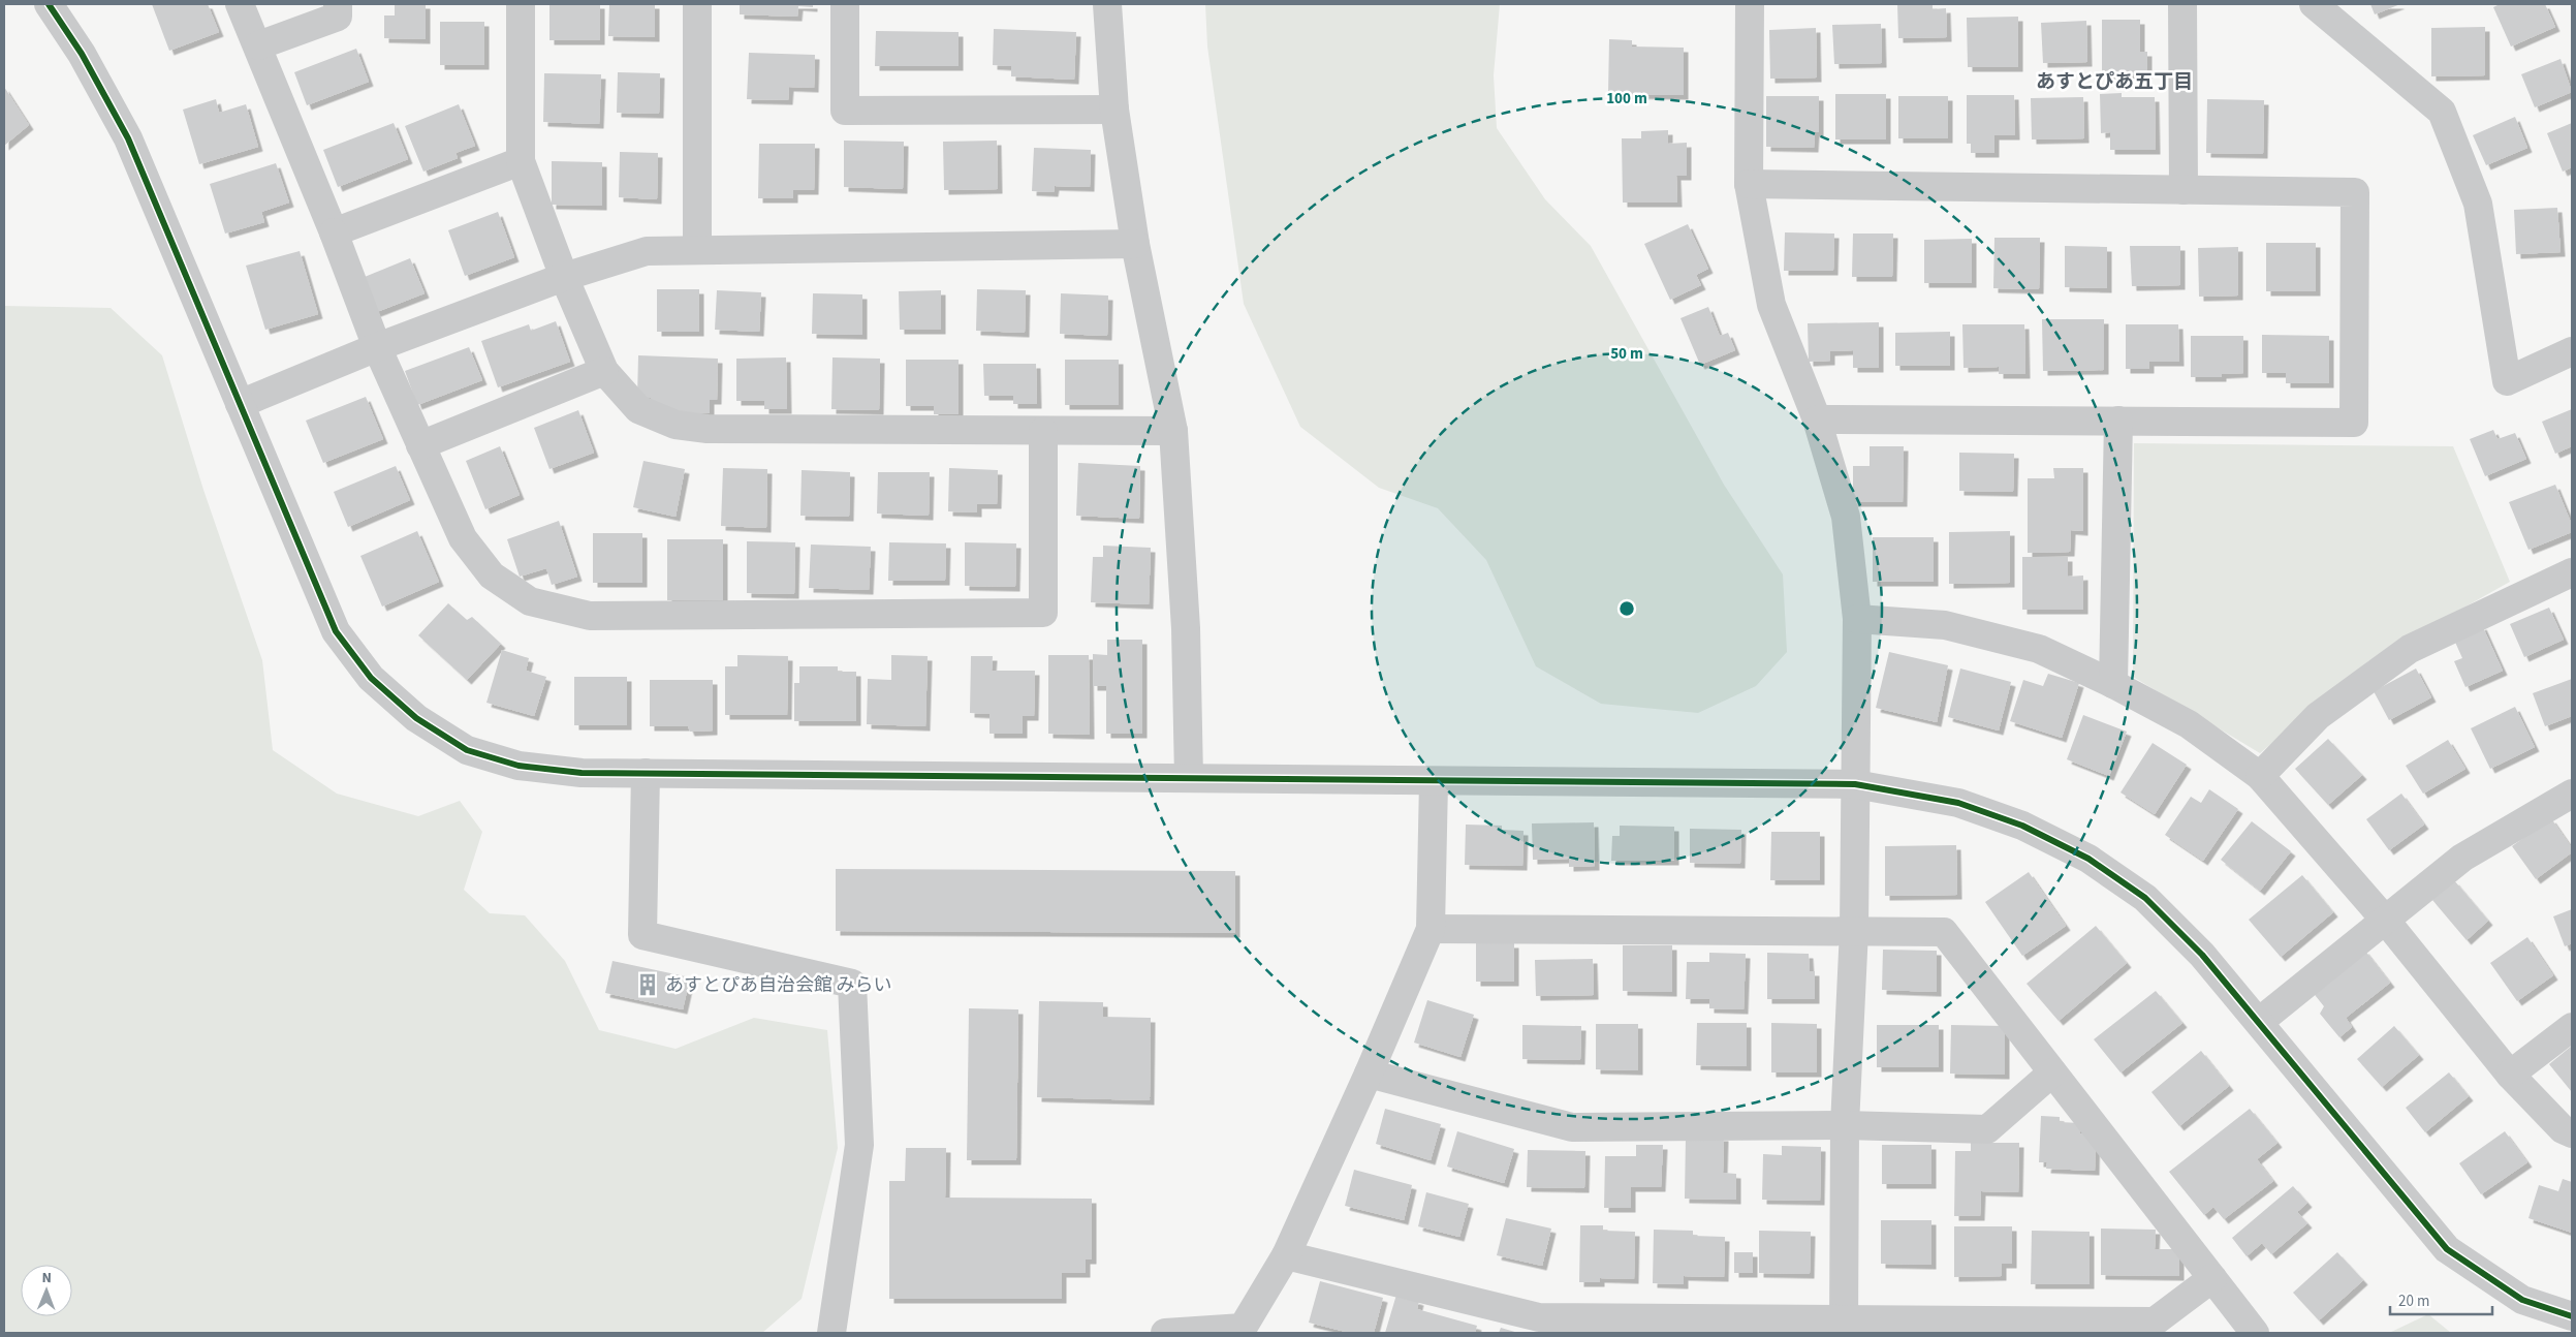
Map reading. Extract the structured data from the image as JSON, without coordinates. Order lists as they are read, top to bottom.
{
  "districts": ["あすとぴあ五丁目"],
  "places": {
    "building": ["あすとぴあ自治会館 みらい"]
  },
  "scale_bar": "20 m",
  "north": "top",
  "rings": ["100 m", "50 m"]
}
